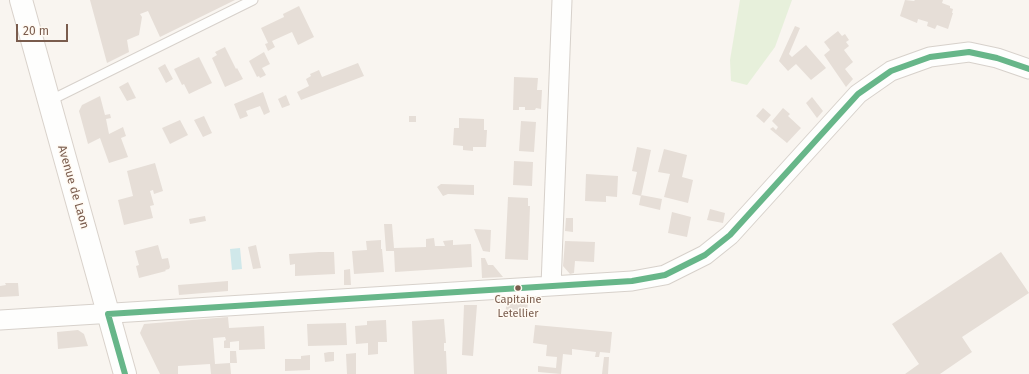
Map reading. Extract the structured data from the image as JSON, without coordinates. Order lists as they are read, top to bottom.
{
  "streets": {
    "main road": ["Avenue de Laon"]
  },
  "places": ["Capitaine Letellier"],
  "scale_bar": "20 m"
}
